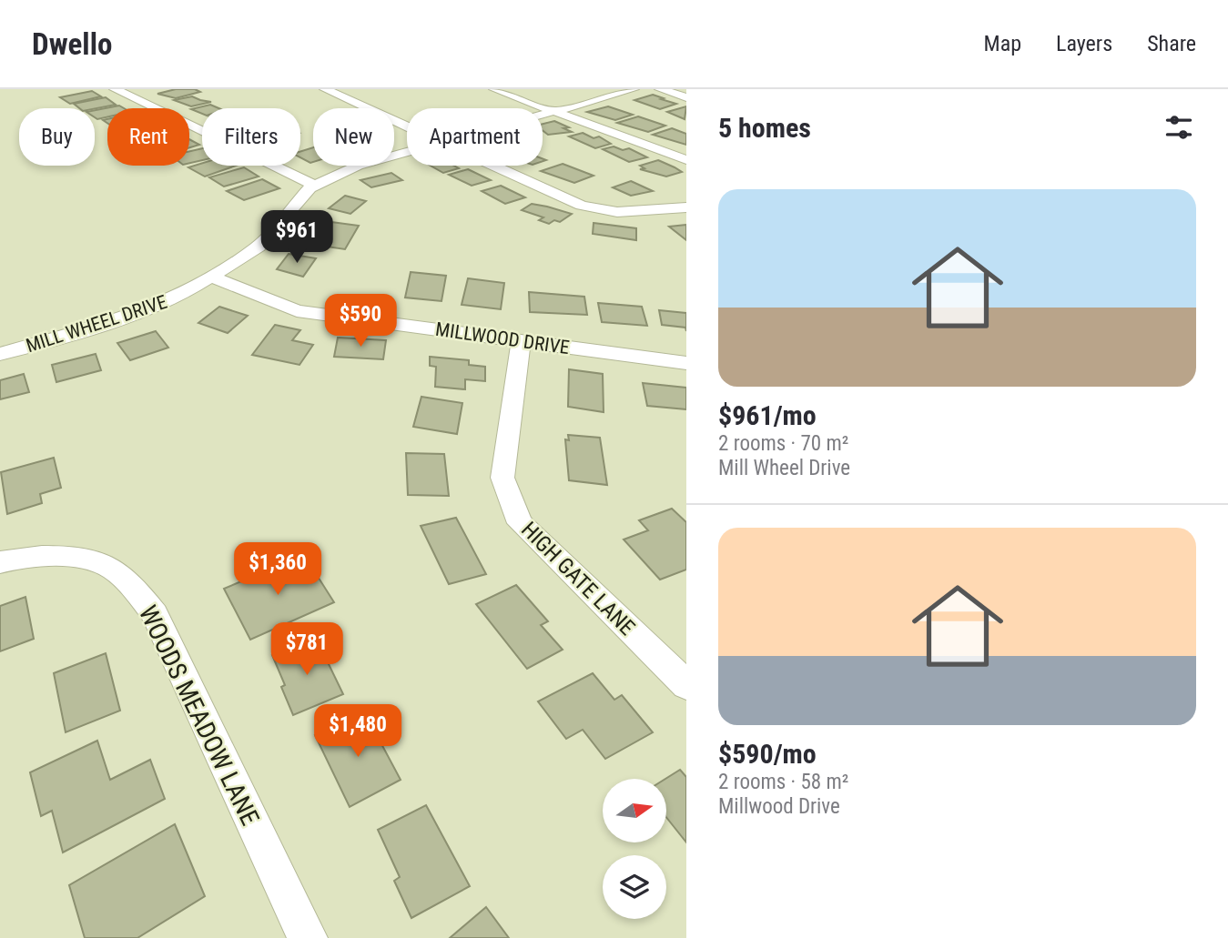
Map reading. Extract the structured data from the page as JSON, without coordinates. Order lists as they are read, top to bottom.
{
  "streets": {
    "street": [
      "MILL WHEEL DRIVE",
      "MILLWOOD DRIVE",
      "HIGH GATE LANE",
      "WOODS MEADOW LANE"
    ]
  },
  "crossings": [
    ["MILL WHEEL DRIVE", "MILLWOOD DRIVE"],
    ["MILLWOOD DRIVE", "HIGH GATE LANE"]
  ],
  "north": "right",
  "page": {
    "header": "Dwello",
    "nav": ["Map", "Layers", "Share"],
    "heading": "5 homes",
    "chip": [
      "Buy",
      "Rent",
      "Filters",
      "New",
      "Apartment"
    ],
    "list": [
      {
        "name": "$961/mo",
        "note": "2 rooms · 70 m² · Mill Wheel Drive"
      },
      {
        "name": "$590/mo",
        "note": "2 rooms · 58 m² · Millwood Drive"
      }
    ],
    "price": [
      "$961",
      "$590",
      "$1,360",
      "$781",
      "$1,480"
    ]
  }
}
